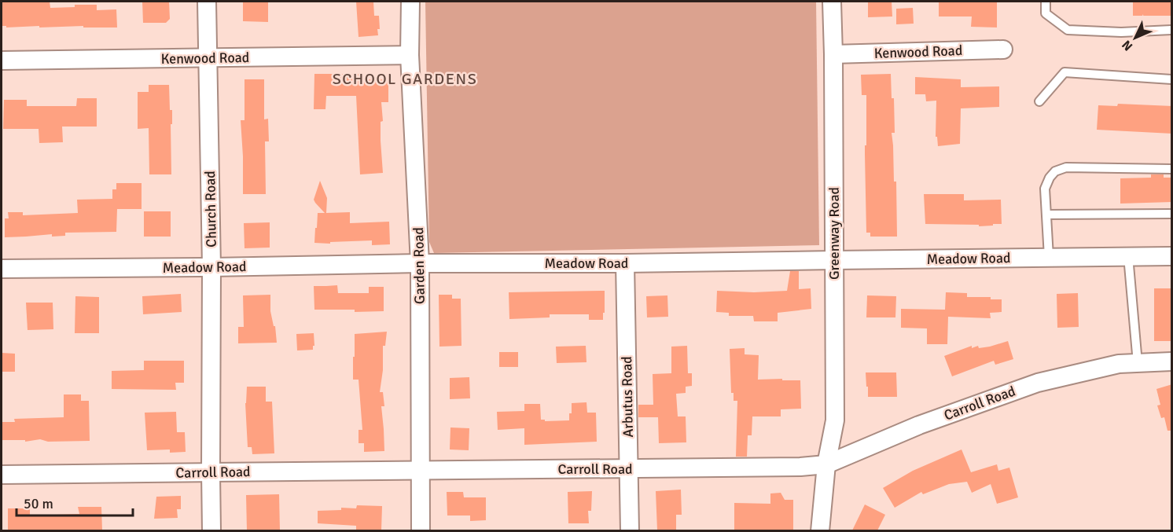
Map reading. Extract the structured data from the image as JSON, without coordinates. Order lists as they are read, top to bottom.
{
  "streets": {
    "street": [
      "Kenwood Road",
      "Church Road",
      "Greenway Road",
      "Meadow Road",
      "Garden Road",
      "Arbutus Road",
      "Carroll Road"
    ]
  },
  "crossings": [
    ["Kenwood Road", "Church Road"],
    ["Kenwood Road", "Greenway Road"],
    ["Kenwood Road", "Garden Road"],
    ["Church Road", "Meadow Road"],
    ["Church Road", "Carroll Road"],
    ["Greenway Road", "Meadow Road"],
    ["Greenway Road", "Carroll Road"],
    ["Meadow Road", "Garden Road"],
    ["Meadow Road", "Arbutus Road"],
    ["Garden Road", "Carroll Road"],
    ["Arbutus Road", "Carroll Road"]
  ],
  "districts": ["SCHOOL GARDENS"],
  "scale_bar": "50 m",
  "north": "bottom left"
}
